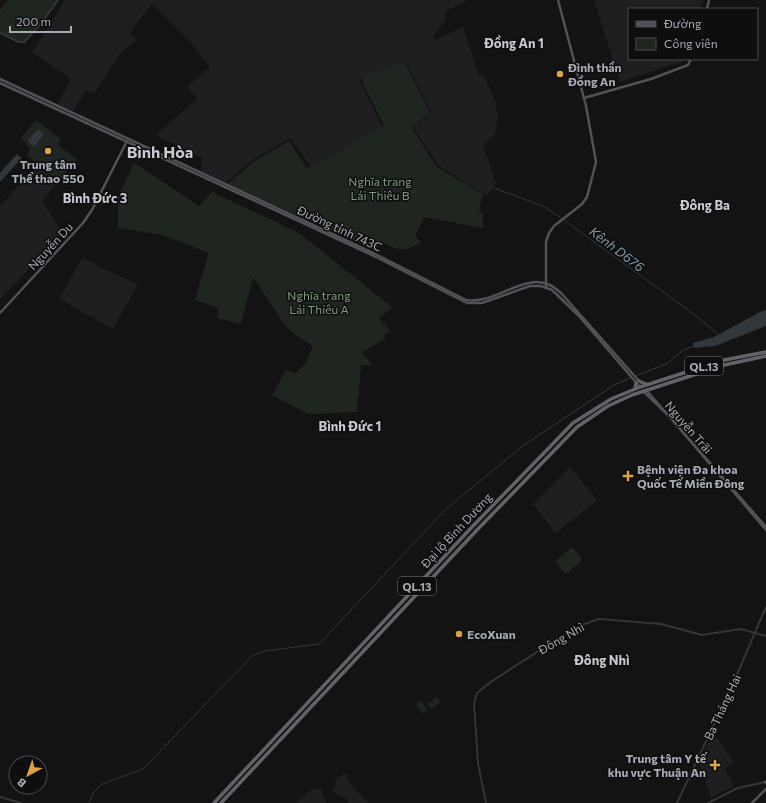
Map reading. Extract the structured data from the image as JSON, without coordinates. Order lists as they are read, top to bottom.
{
  "streets": {
    "highway": ["QL.13", "Đại lộ Bình Dương"],
    "main road": ["Đường tỉnh 743C", "Nguyễn Du", "Nguyễn Trãi"],
    "street": ["Đông Nhì", "Ba Tháng Hai"]
  },
  "crossings": [
    ["Đường tỉnh 743C", "Nguyễn Du"],
    ["Nguyễn Trãi", "Đại lộ Bình Dương"],
    ["Đông Nhì", "Ba Tháng Hai"]
  ],
  "districts": [
    "Đồng An 1",
    "Bình Hòa",
    "Bình Đức 3",
    "Đông Ba",
    "Bình Đức 1",
    "Đông Nhì"
  ],
  "water": ["Kênh D676"],
  "parks": ["Nghĩa trang Lái Thiêu B", "Nghĩa trang Lái Thiêu A"],
  "places": {
    "other": ["Đình thần Đồng An", "Trung tâm Thể thao 550", "EcoXuan"],
    "health": ["Bệnh viện Đa khoa Quốc Tế Miền Đông", "Trung tâm Y tế khu vực Thuận An"]
  },
  "legend": ["Đường", "Công viên"],
  "scale_bar": "200 m",
  "north": "bottom left"
}
